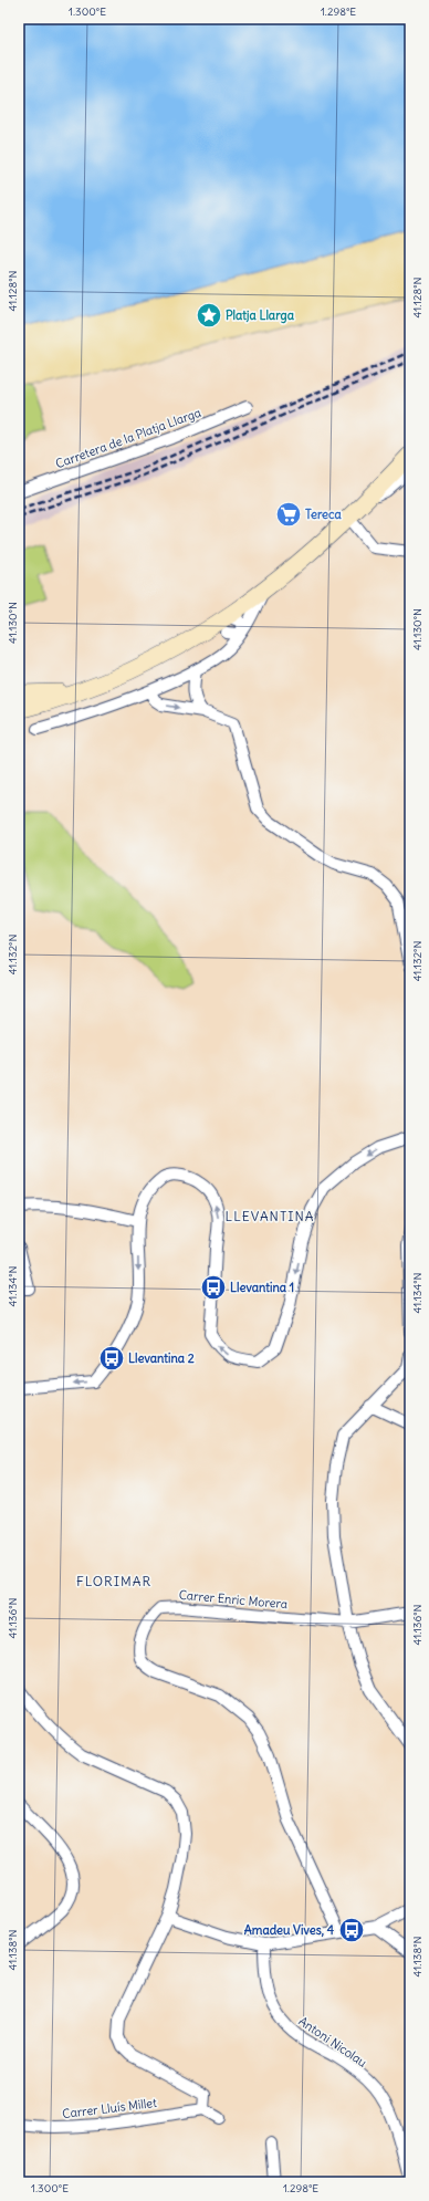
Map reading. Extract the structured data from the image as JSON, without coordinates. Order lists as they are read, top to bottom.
{
  "streets": {
    "street": [
      "Carretera de la Platja Llarga",
      "Carrer Enric Morera",
      "Antoni Nicolau",
      "Carrer Lluís Millet"
    ]
  },
  "districts": ["LLEVANTINA", "FLORIMAR"],
  "places": {
    "place": ["Platja Llarga"],
    "supermarket": ["Tereca"],
    "bus stop": ["Llevantina 1", "Llevantina 2", "Amadeu Vives, 4"]
  },
  "coordinates": [
    "1.300°E",
    "1.298°E",
    "41.128°N",
    "41.130°N",
    "41.132°N",
    "41.134°N",
    "41.136°N",
    "41.138°N"
  ]
}
